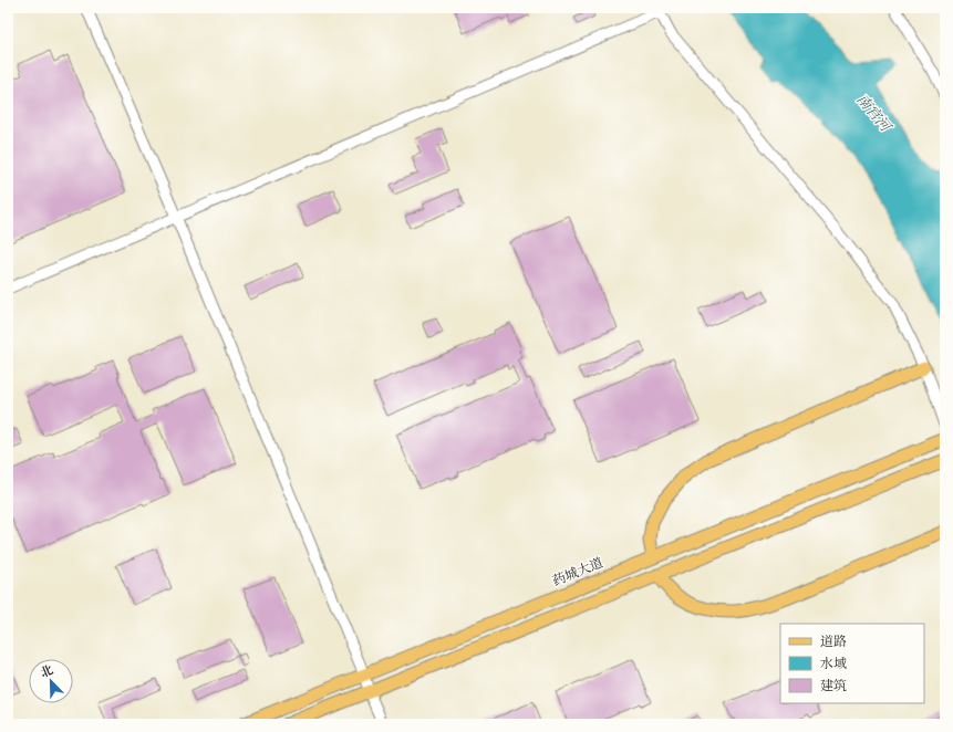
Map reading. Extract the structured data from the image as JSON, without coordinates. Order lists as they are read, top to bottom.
{
  "streets": {
    "main road": ["药城大道"]
  },
  "water": ["南官河"],
  "legend": ["道路", "水域", "建筑"],
  "north": "top left"
}
